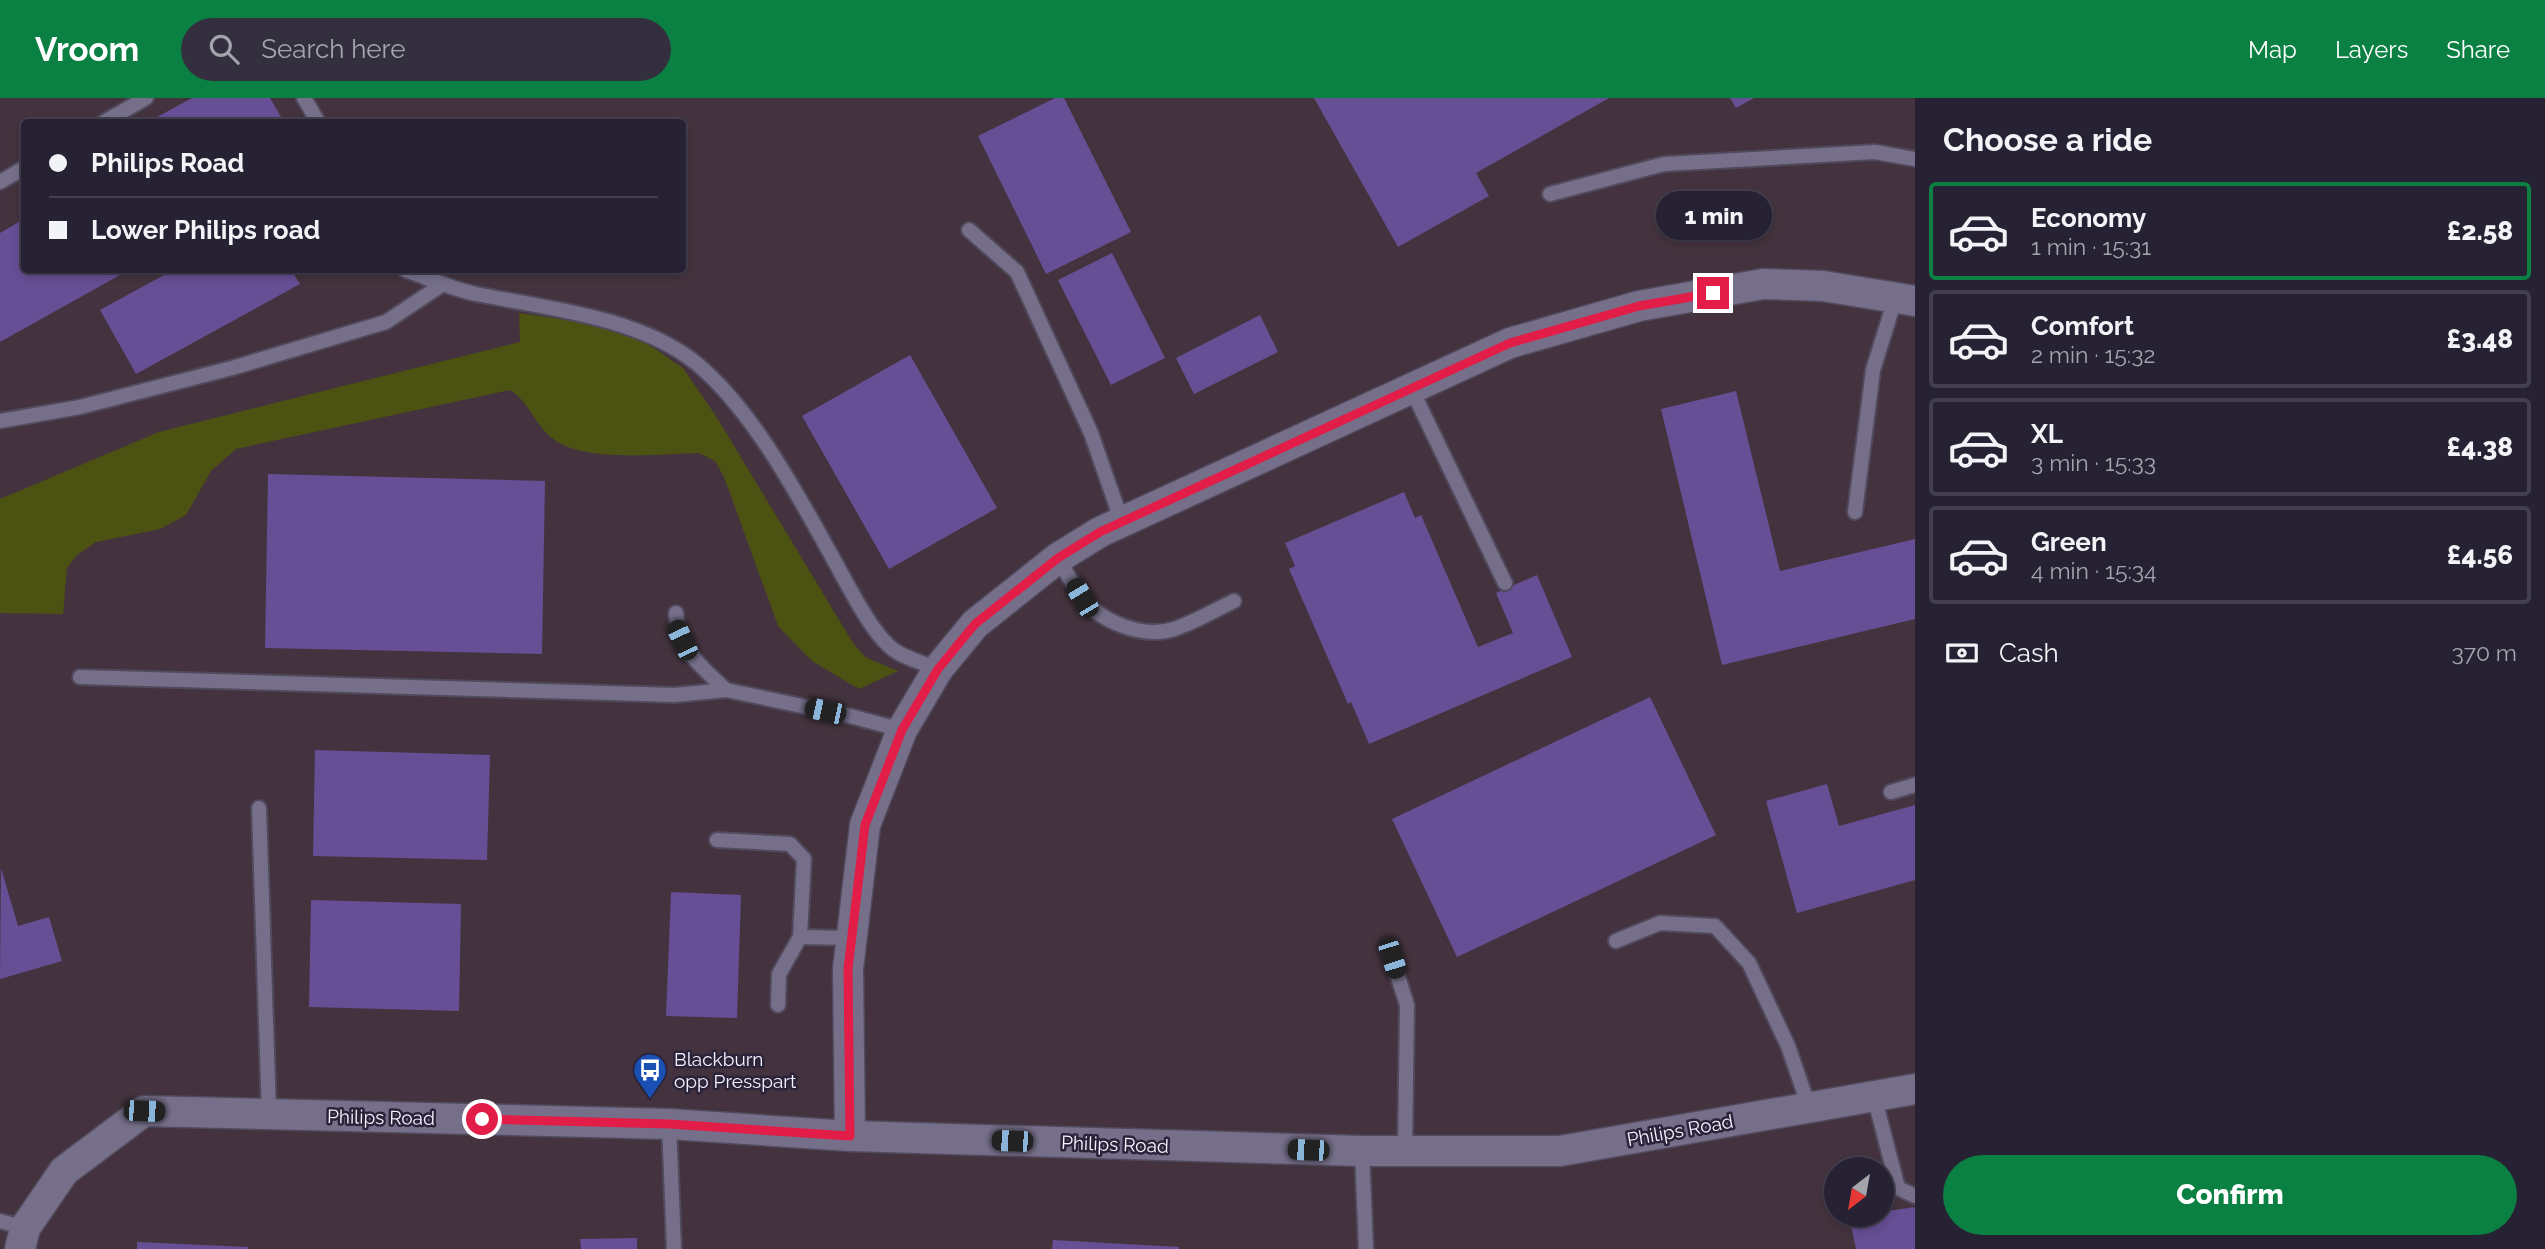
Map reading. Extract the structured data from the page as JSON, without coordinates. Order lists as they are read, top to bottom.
{
  "streets": {
    "street": ["Philips Road"]
  },
  "places": {
    "bus stop": ["Blackburn opp Presspart"]
  },
  "north": "bottom left",
  "page": {
    "header": "Vroom",
    "search": "Search here",
    "nav": ["Map", "Layers", "Share"],
    "heading": "Choose a ride",
    "banner": ["Philips Road", "Lower Philips road"],
    "list": [
      {
        "name": "Economy",
        "note": "1 min · 15:31",
        "value": "£2.58"
      },
      {
        "name": "Comfort",
        "note": "2 min · 15:32",
        "value": "£3.48"
      },
      {
        "name": "XL",
        "note": "3 min · 15:33",
        "value": "£4.38"
      },
      {
        "name": "Green",
        "note": "4 min · 15:34",
        "value": "£4.56"
      }
    ],
    "bubble": "1 min",
    "pay": ["Cash", "370 m"],
    "buttons": "Confirm"
  }
}
